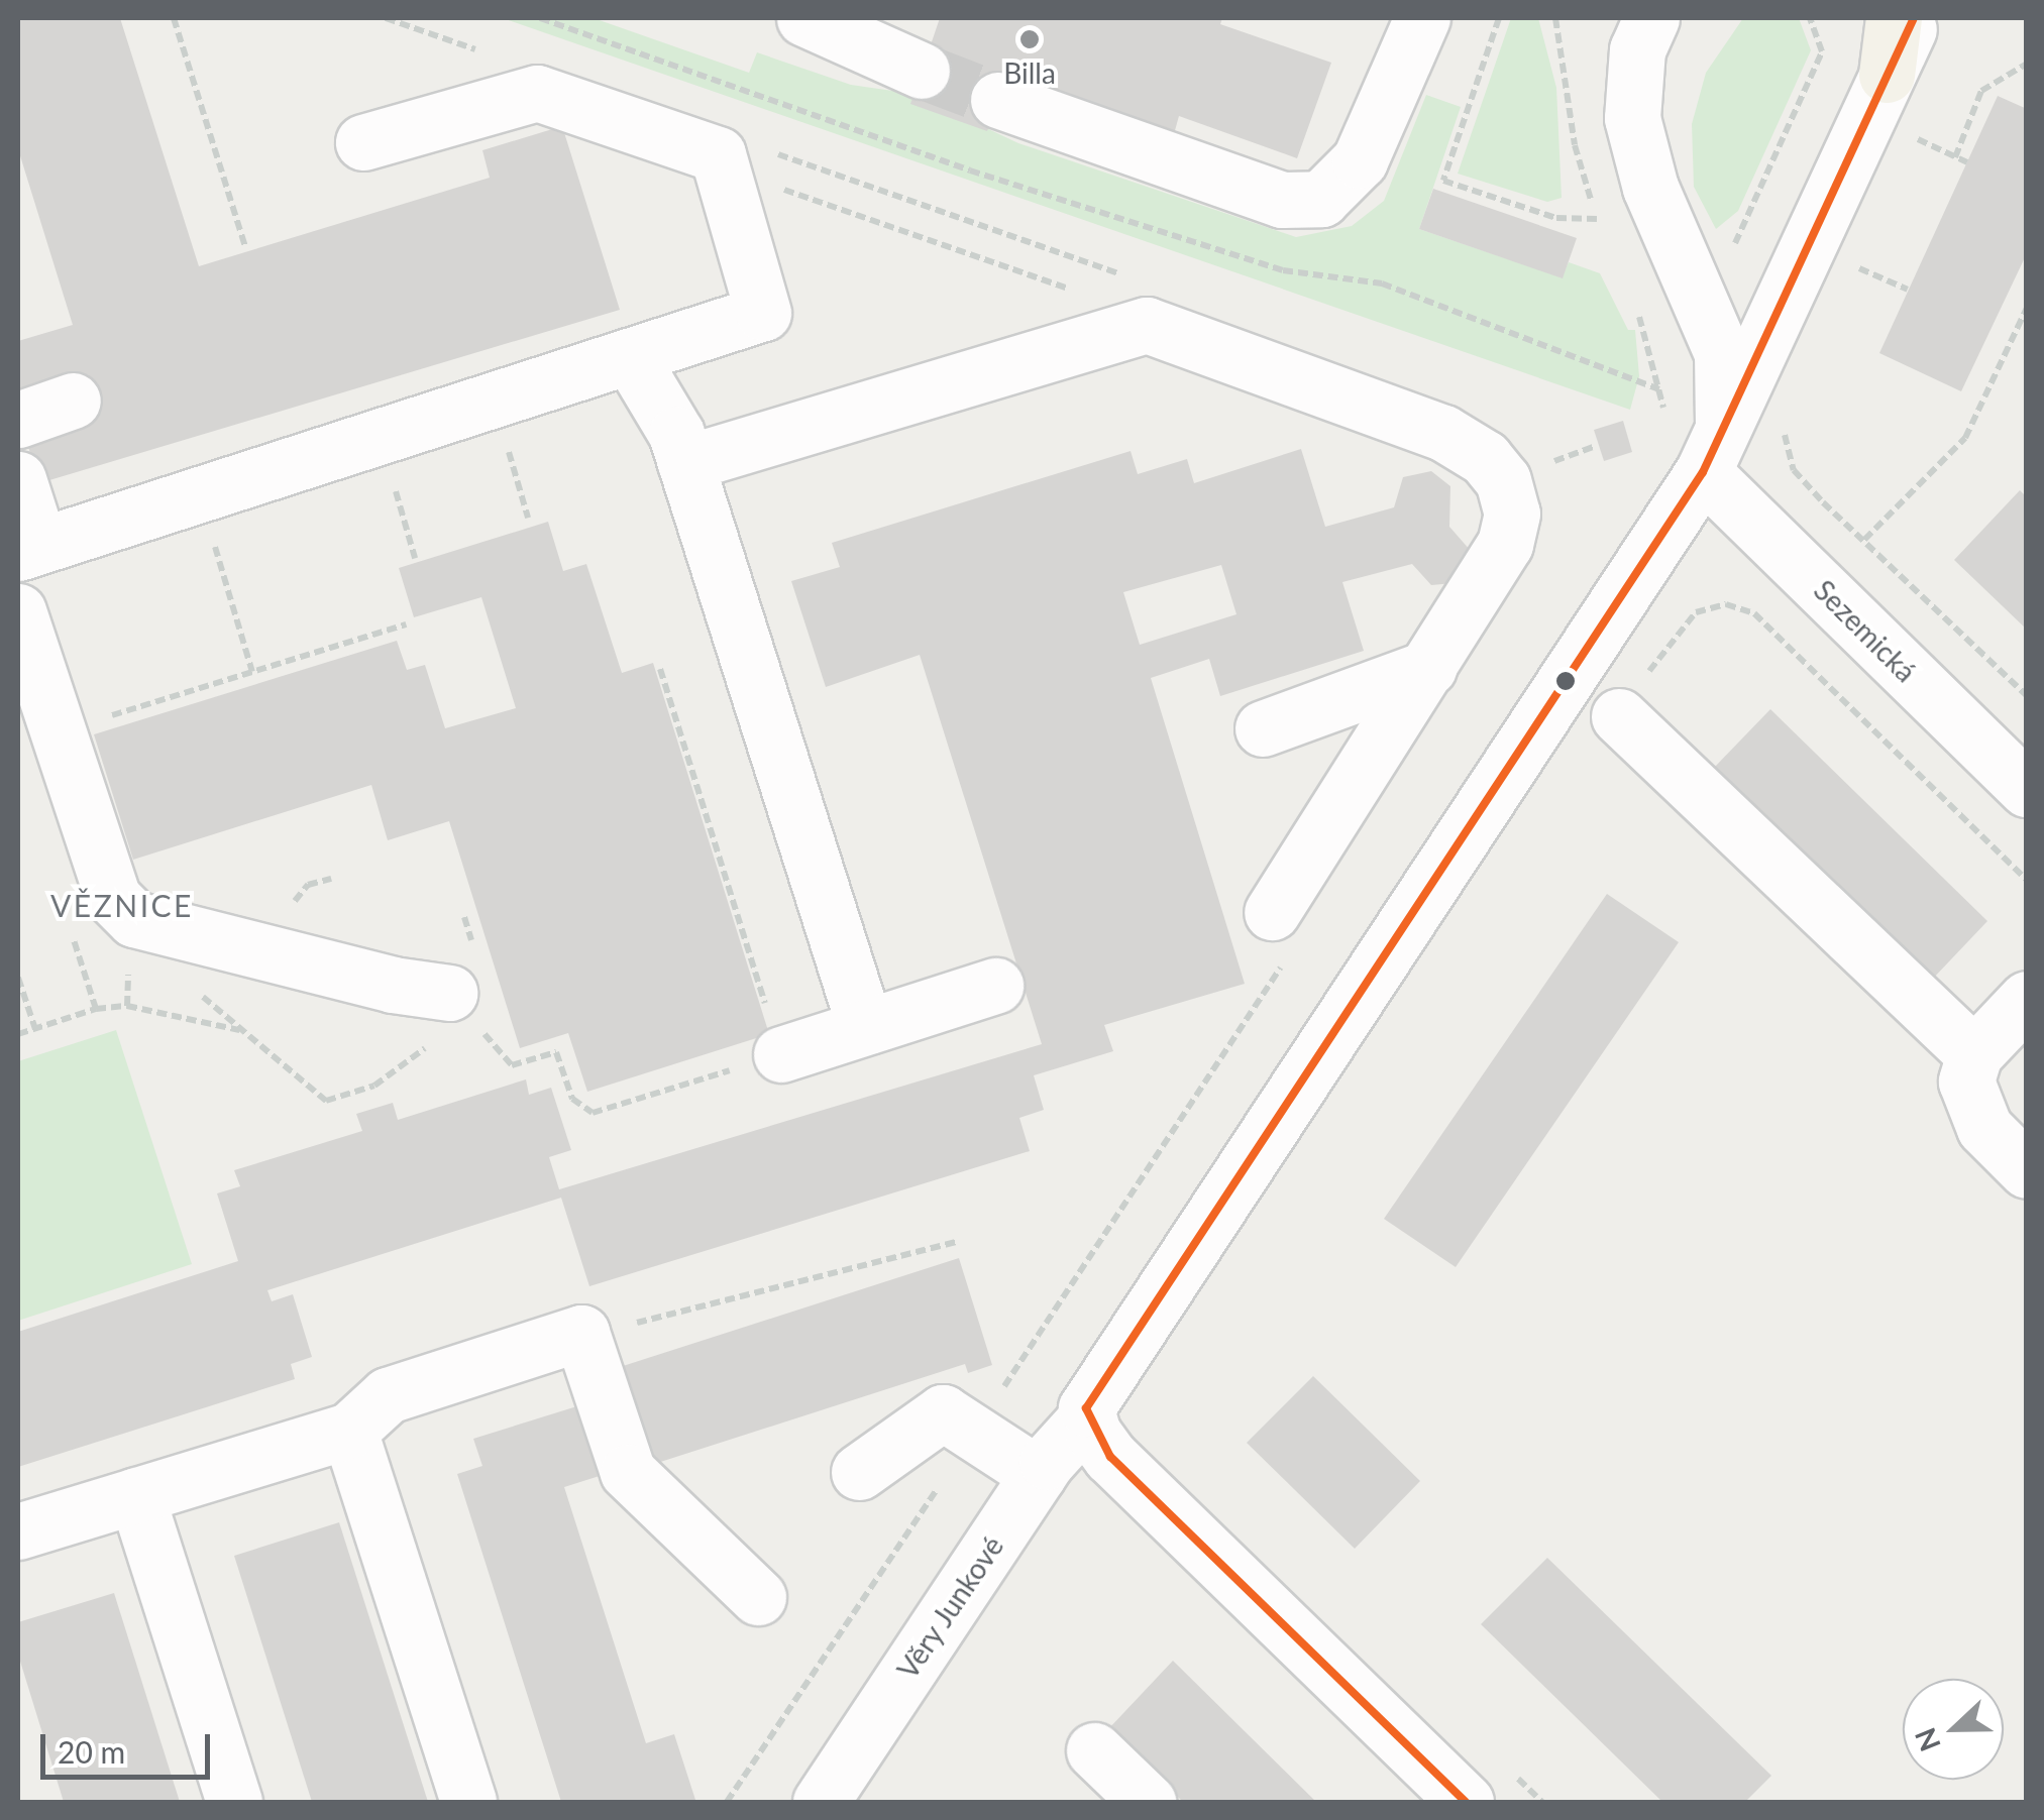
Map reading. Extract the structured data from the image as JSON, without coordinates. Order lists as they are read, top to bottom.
{
  "streets": {
    "street": ["Sezemická", "Věry Junkové"]
  },
  "crossings": [
    ["Sezemická", "Věry Junkové"]
  ],
  "districts": ["VĚZNICE"],
  "places": ["Billa"],
  "scale_bar": "20 m",
  "north": "left"
}
